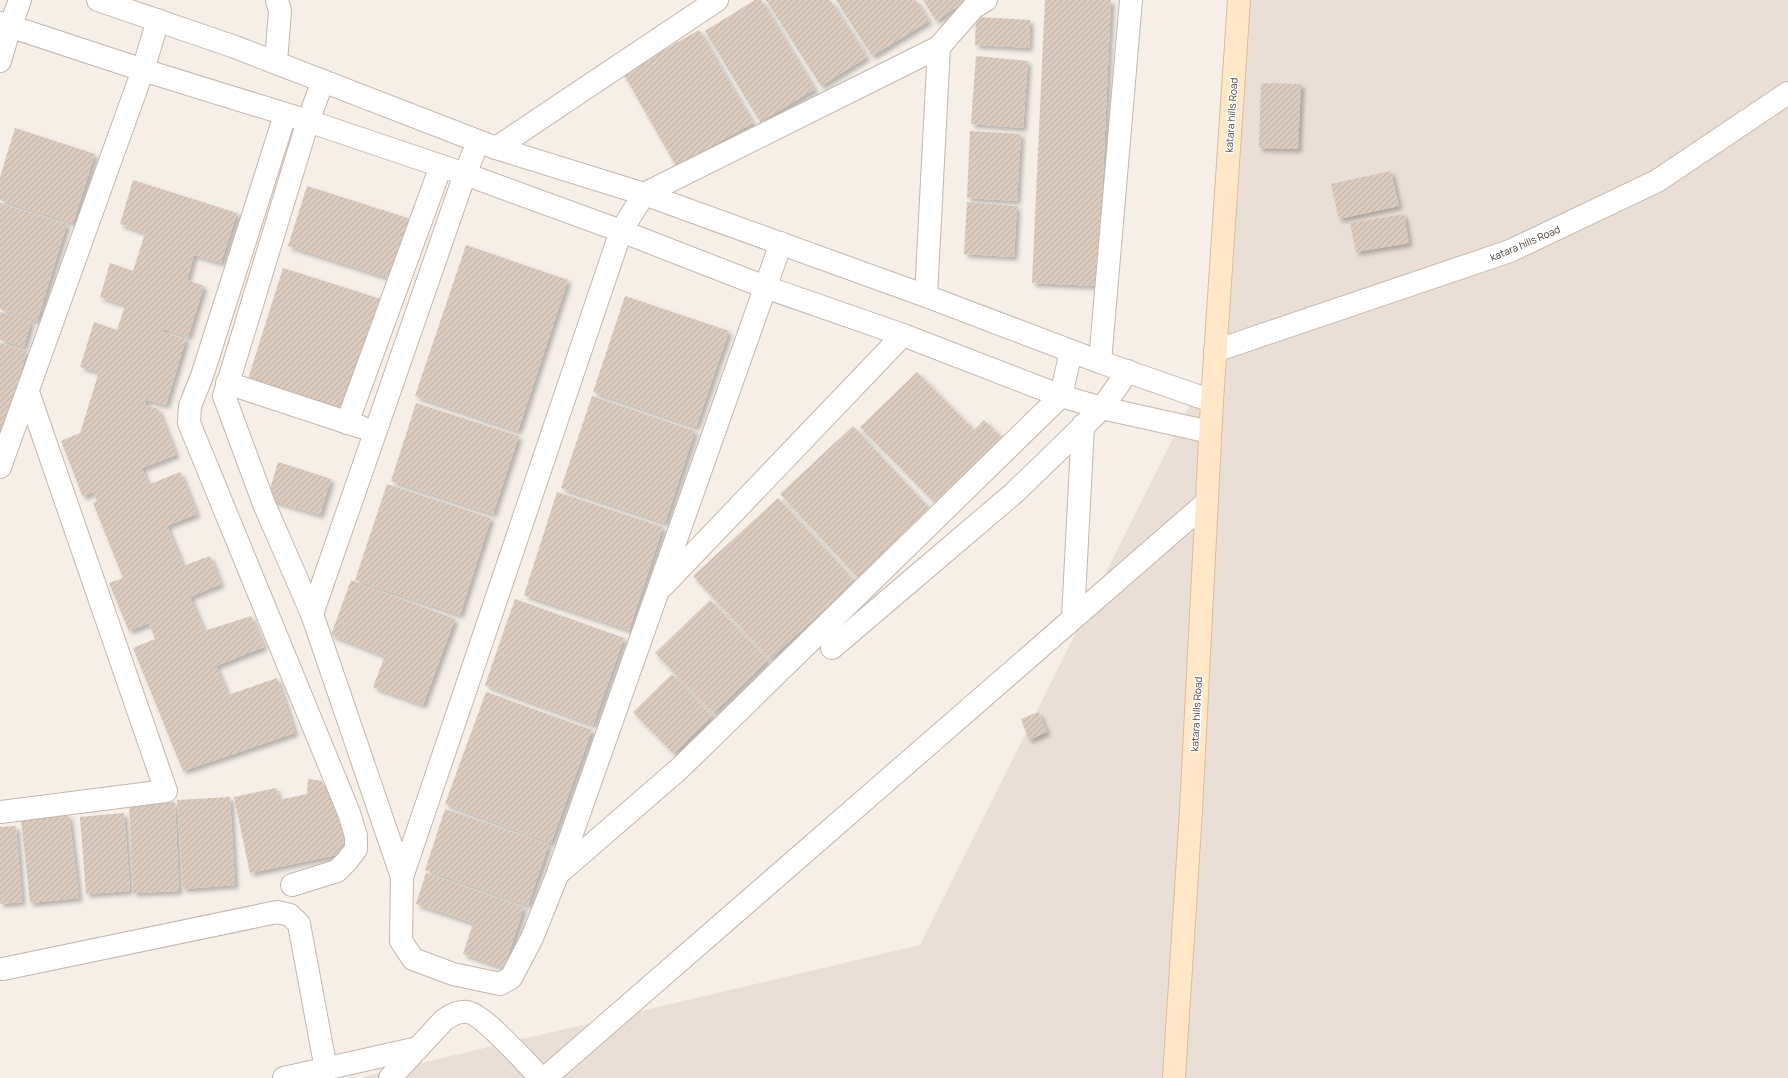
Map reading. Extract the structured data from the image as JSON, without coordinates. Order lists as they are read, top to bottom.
{
  "streets": {
    "main road": ["katara hills Road"]
  }
}
